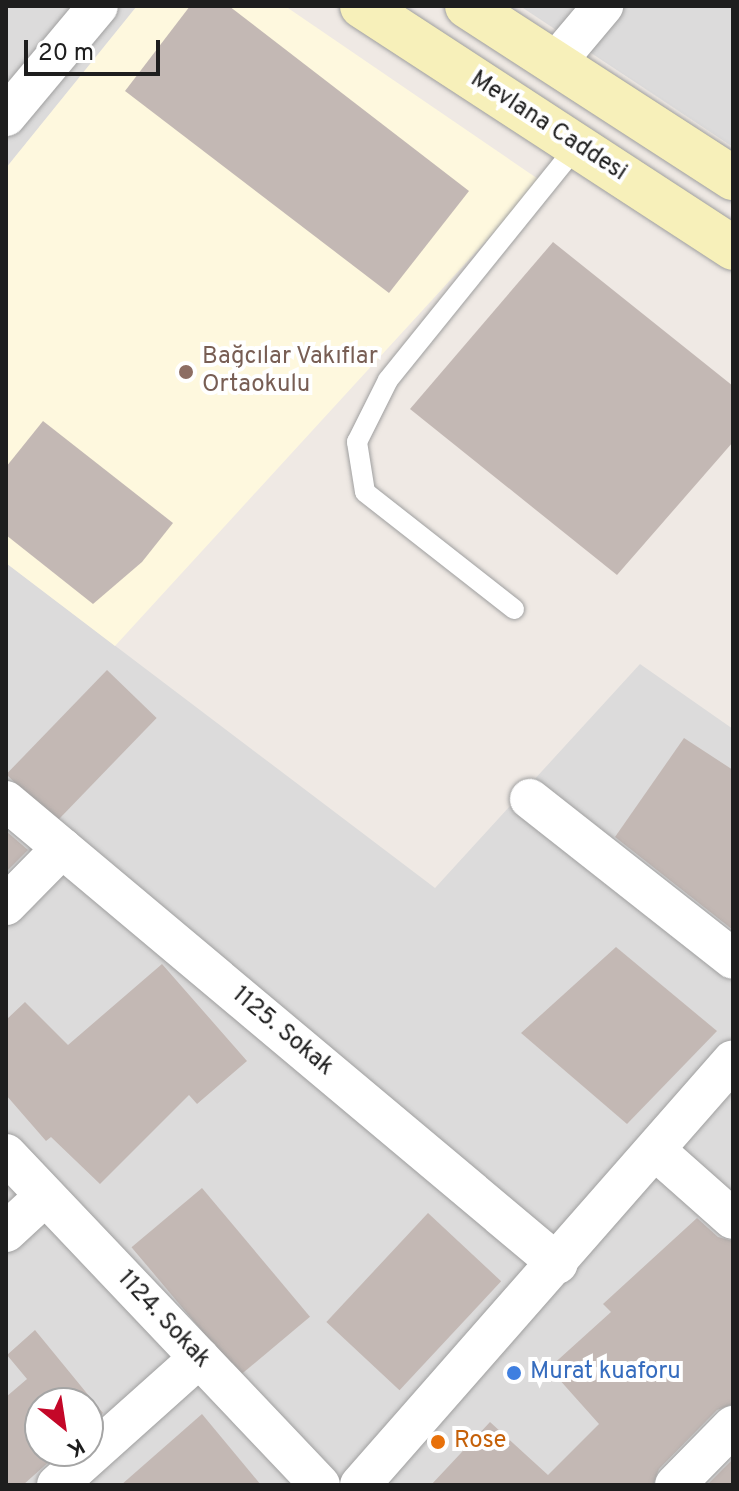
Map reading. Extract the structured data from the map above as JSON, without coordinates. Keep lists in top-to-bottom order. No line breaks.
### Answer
{"streets":{"main road":["Mevlana Caddesi"],"street":["1125. Sokak","1124. Sokak"]},"places":["Bağcılar Vakıflar Ortaokulu","Murat kuaforu","Rose"],"scale_bar":"20 m","north":"bottom right"}
